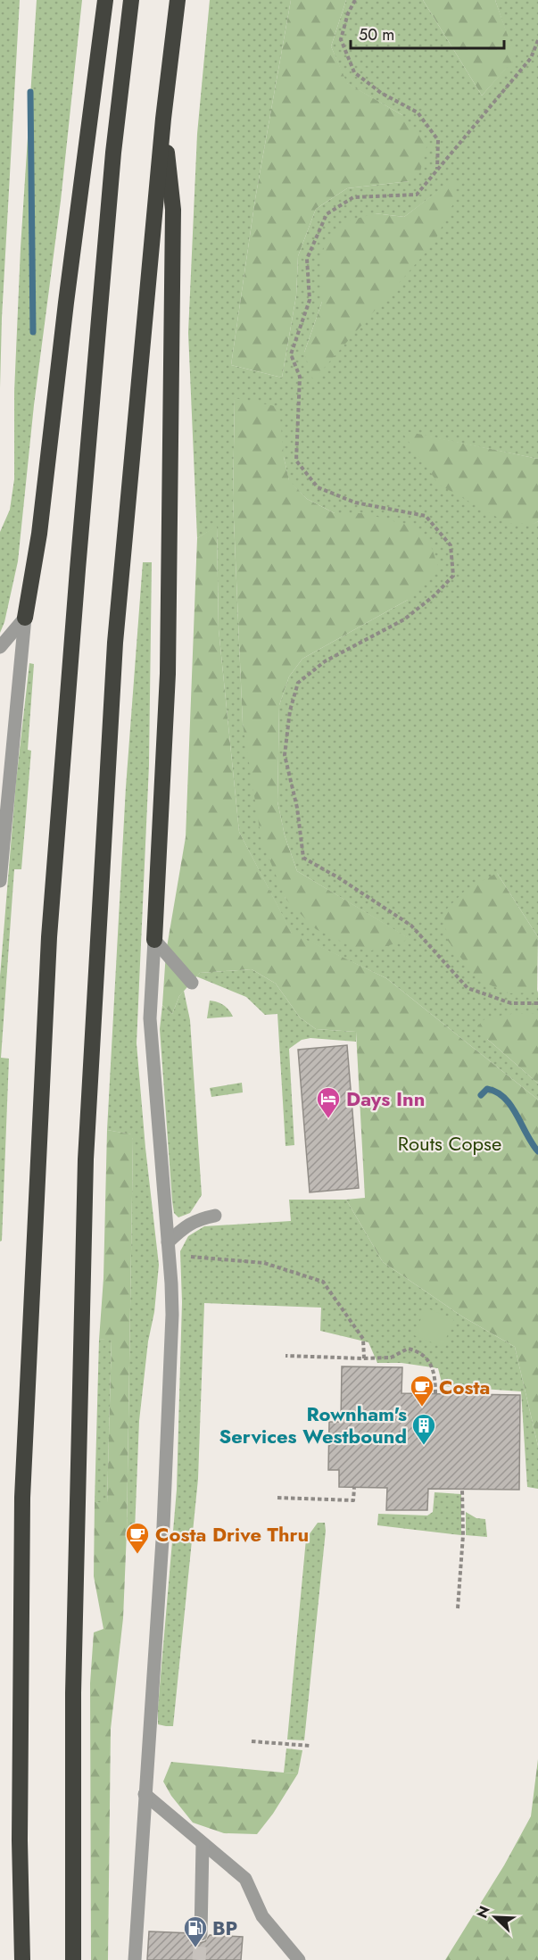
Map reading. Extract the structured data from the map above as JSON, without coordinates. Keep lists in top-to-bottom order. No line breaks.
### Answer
{"parks":["Routs Copse"],"places":{"hotel":["Days Inn"],"cafe":["Costa","Costa Drive Thru"],"building":["Rownham's Services Westbound"],"fuel station":["BP"]},"scale_bar":"50 m","north":"top left"}
